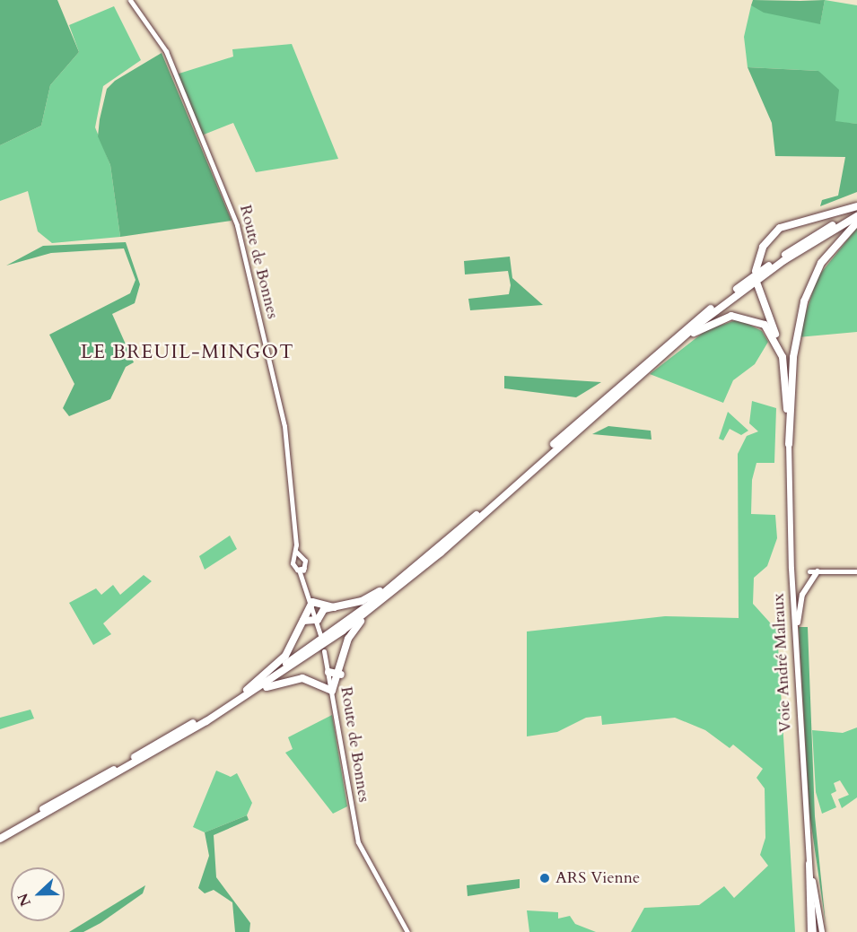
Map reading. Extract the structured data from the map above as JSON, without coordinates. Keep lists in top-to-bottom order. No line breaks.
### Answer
{"streets":{"main road":["Voie André Malraux"],"street":["Route de Bonnes"]},"districts":["LE BREUIL-MINGOT"],"places":["ARS Vienne"],"north":"left"}
